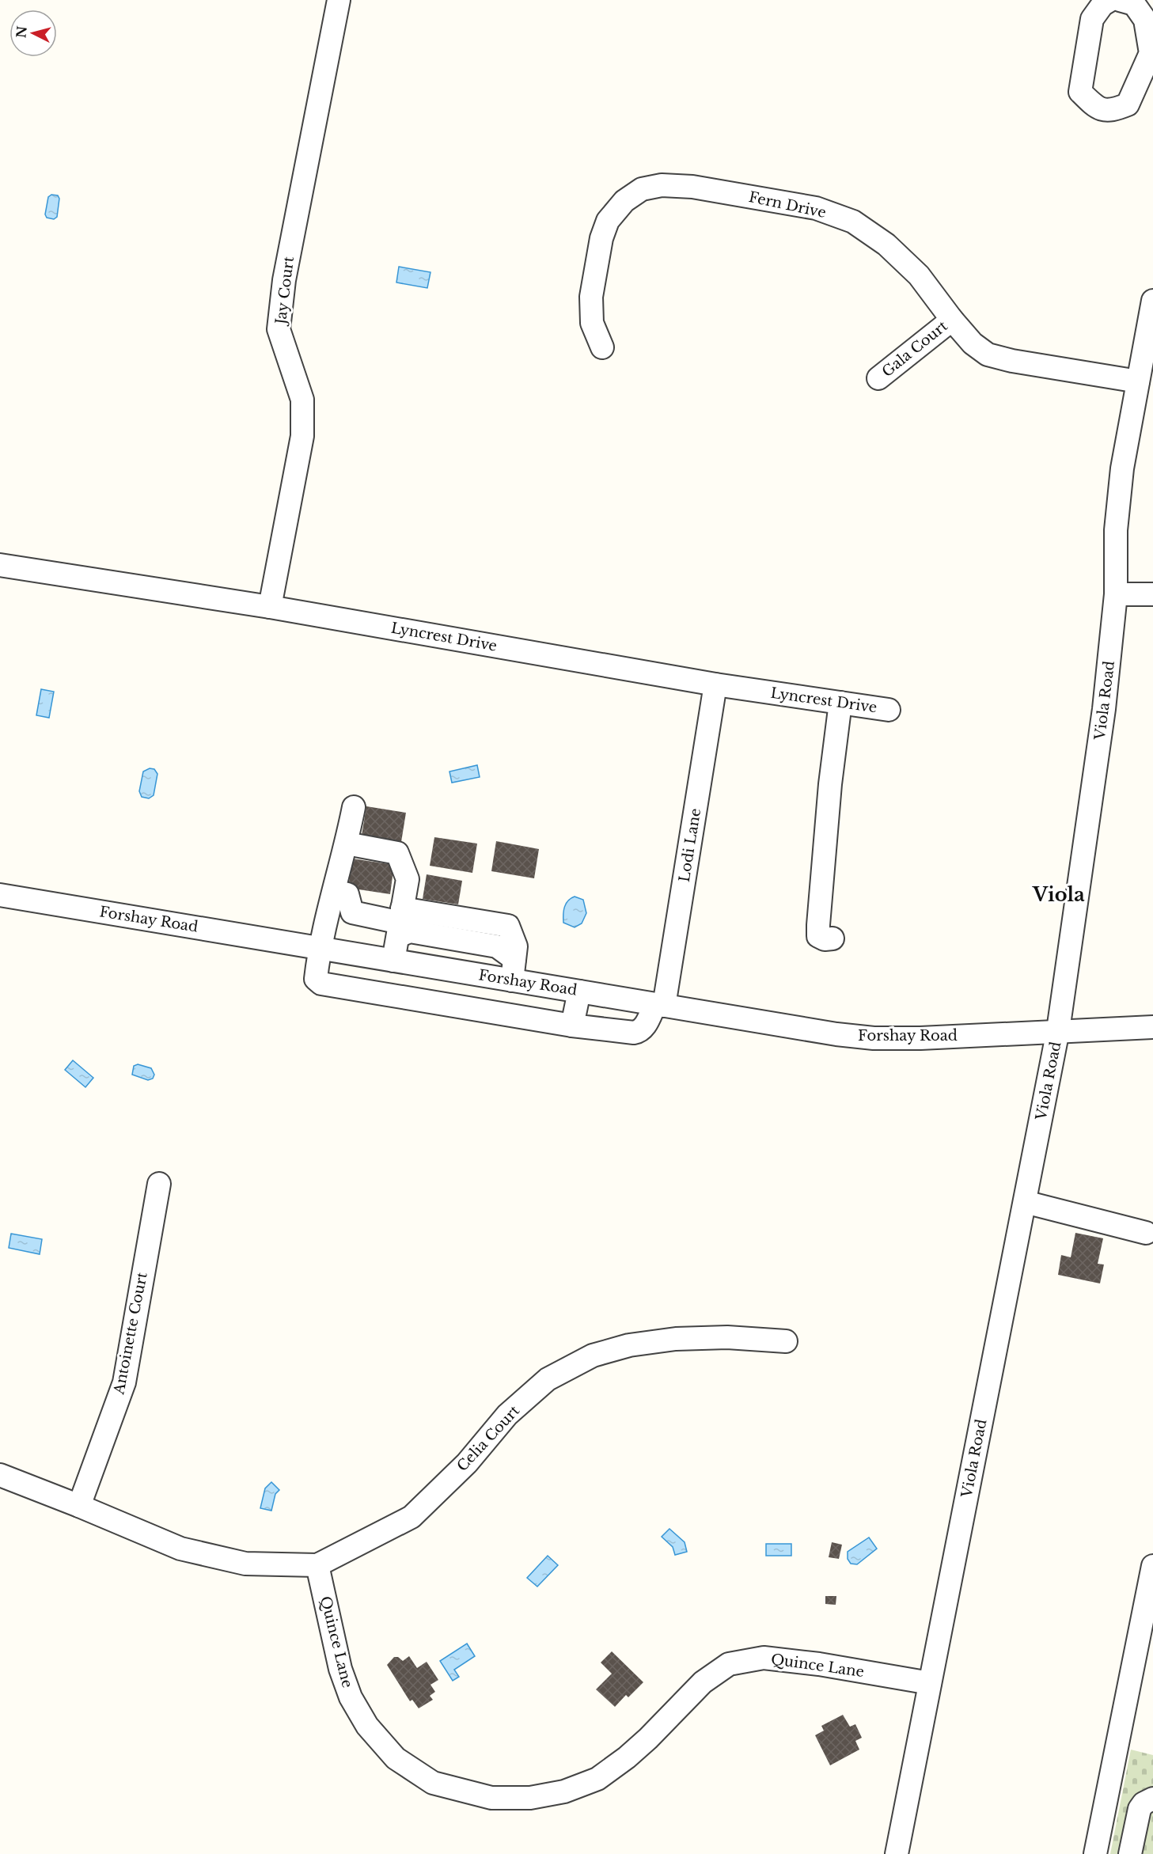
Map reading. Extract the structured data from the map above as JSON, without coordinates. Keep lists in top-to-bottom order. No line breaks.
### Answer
{"streets":{"street":["Fern Drive","Jay Court","Gala Court","Lyncrest Drive","Viola Road","Lodi Lane","Forshay Road","Antoinette Court","Celia Court","Quince Lane"]},"crossings":[["Fern Drive","Gala Court"],["Fern Drive","Viola Road"],["Jay Court","Lyncrest Drive"],["Lyncrest Drive","Lodi Lane"],["Viola Road","Forshay Road"],["Viola Road","Quince Lane"],["Lodi Lane","Forshay Road"],["Celia Court","Quince Lane"]],"districts":["Viola"],"north":"left"}
